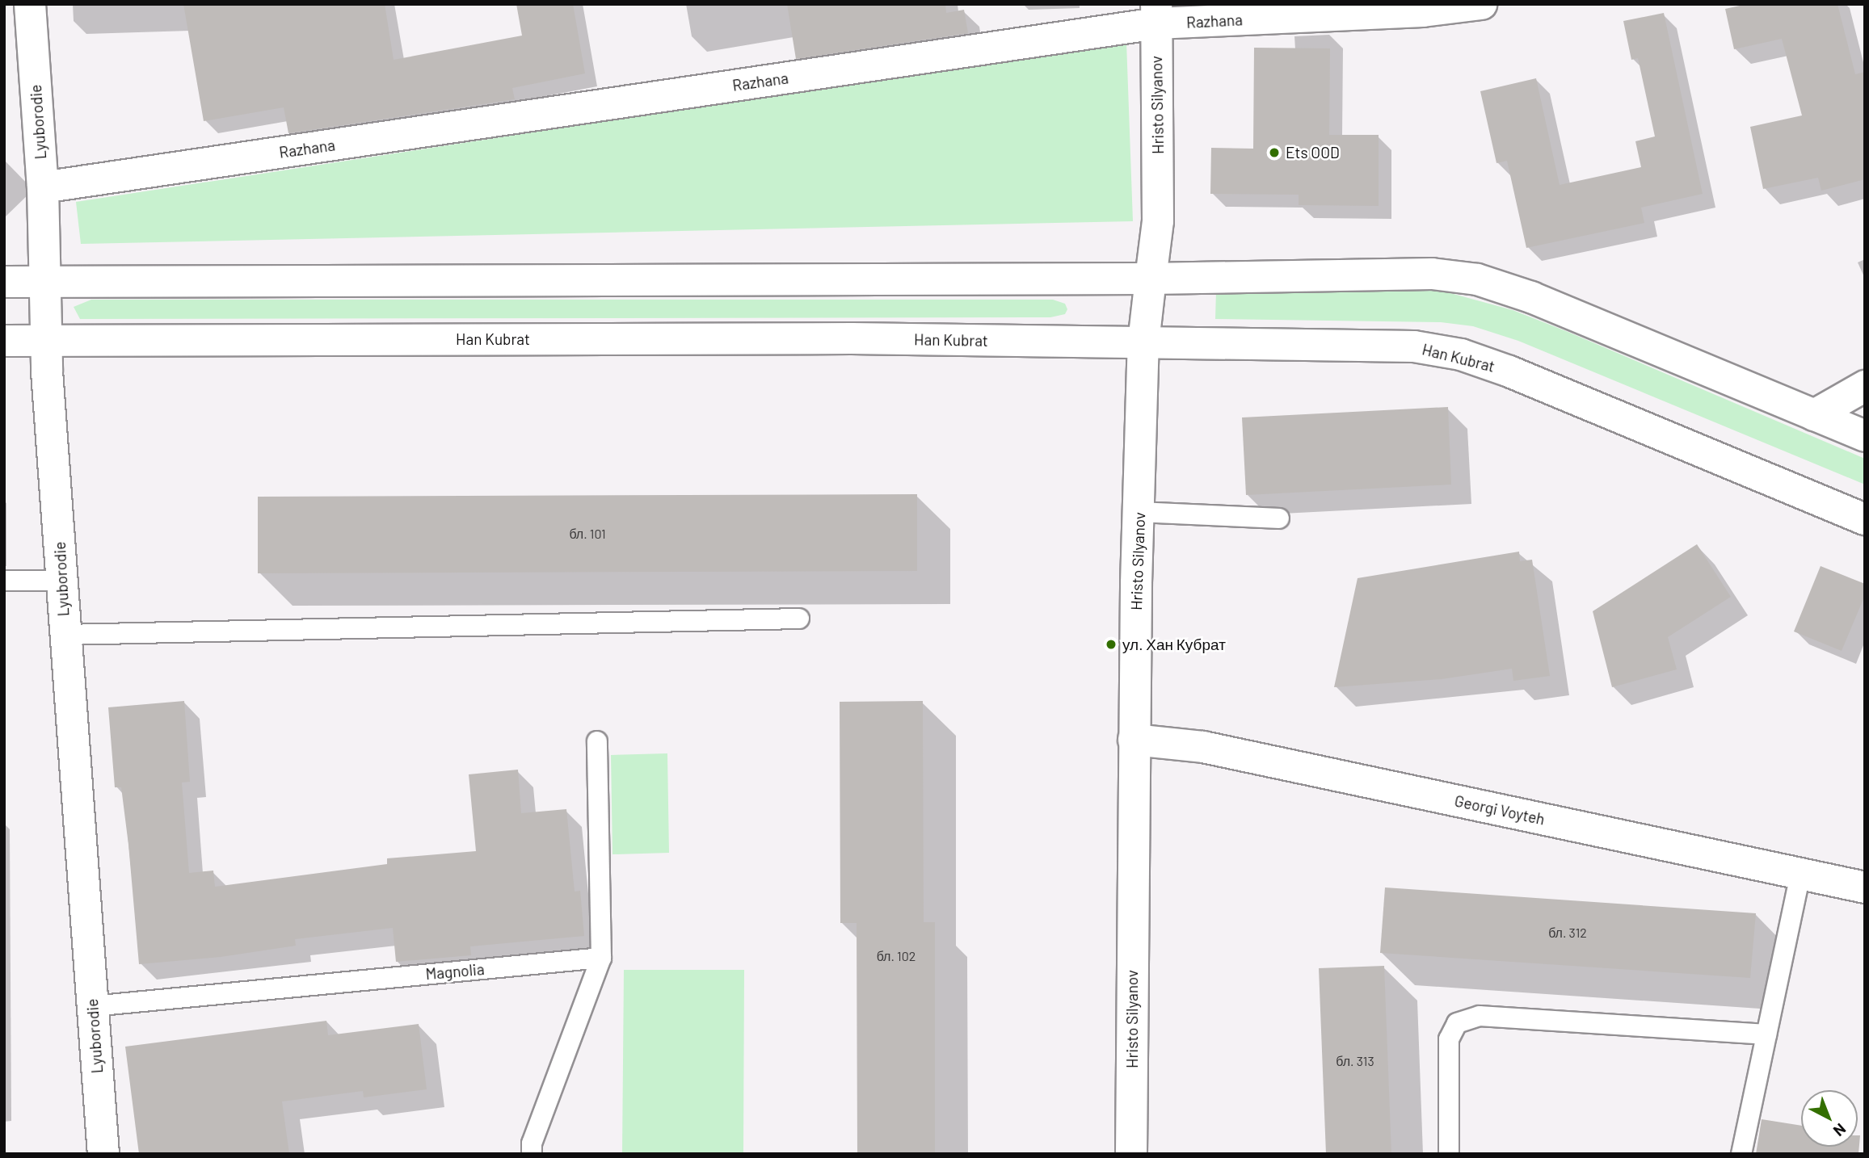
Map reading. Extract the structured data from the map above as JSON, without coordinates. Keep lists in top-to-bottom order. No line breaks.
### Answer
{"streets":{"street":["Razhana","Hristo Silyanov","Lyuborodie","Han Kubrat","Georgi Voyteh"],"lane":["Magnolia"]},"crossings":[["Razhana","Hristo Silyanov"],["Razhana","Lyuborodie"],["Hristo Silyanov","Han Kubrat"],["Hristo Silyanov","Georgi Voyteh"],["Lyuborodie","Han Kubrat"],["Lyuborodie","Magnolia"]],"places":["Ets OOD","ул. Хан Кубрат"],"house_numbers":["бл. 101","бл. 312","бл. 102","бл. 313"],"north":"bottom right"}
